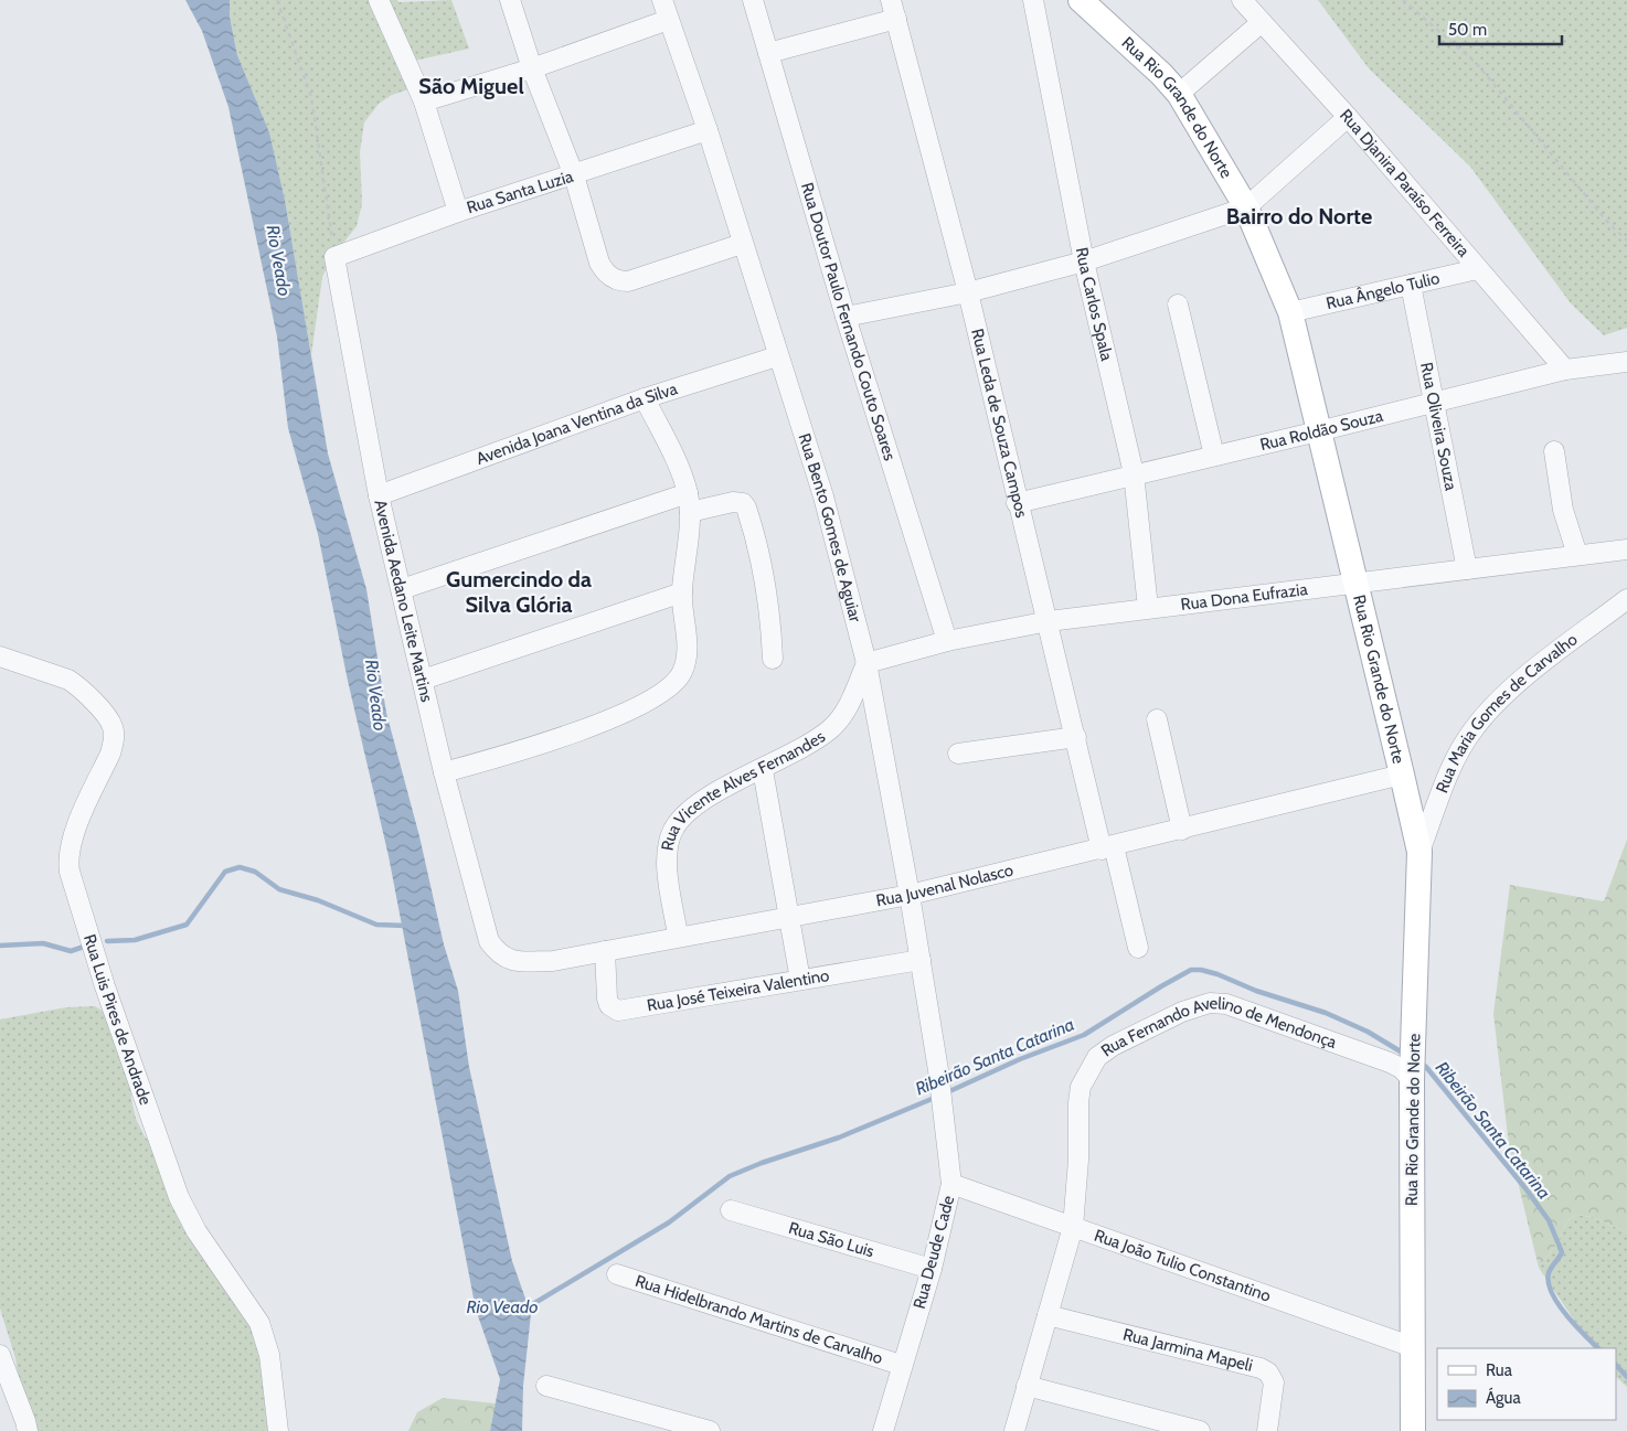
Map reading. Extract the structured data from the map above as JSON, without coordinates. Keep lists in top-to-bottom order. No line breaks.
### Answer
{"streets":{"main road":["Rua Rio Grande do Norte"],"street":["Rua Djanira Paraíso Ferreira","Rua Santa Luzia","Rua Ângelo Tulio","Rua Carlos Spala","Rua Doutor Paulo Fernando Couto Soares","Avenida Joana Ventina da Silva","Rua Leda de Souza Campos","Rua Oliveira Souza","Rua Roldão Souza","Rua Bento Gomes de Aguiar","Rua Dona Eufrazia","Avenida Aedano Leite Martins","Rua Maria Gomes de Carvalho","Rua Vicente Alves Fernandes","Rua Juvenal Nolasco","Rua José Teixeira Valentino","Rua Luis Pires de Andrade","Rua Fernando Avelino de Mendonça","Rua São Luis","Rua Deude Cade","Rua João Tulio Constantino","Rua Hidelbrando Martins de Carvalho","Rua Jarmina Mapeli"]},"crossings":[["Rua Rio Grande do Norte","Rua Ângelo Tulio"],["Rua Rio Grande do Norte","Rua Roldão Souza"],["Rua Rio Grande do Norte","Rua Dona Eufrazia"],["Rua Rio Grande do Norte","Rua Maria Gomes de Carvalho"],["Rua Rio Grande do Norte","Rua Juvenal Nolasco"],["Rua Rio Grande do Norte","Rua Fernando Avelino de Mendonça"],["Rua Rio Grande do Norte","Rua João Tulio Constantino"],["Rua Djanira Paraíso Ferreira","Rua Ângelo Tulio"],["Rua Djanira Paraíso Ferreira","Rua Roldão Souza"],["Rua Santa Luzia","Rua Bento Gomes de Aguiar"],["Rua Santa Luzia","Avenida Aedano Leite Martins"],["Rua Ângelo Tulio","Rua Oliveira Souza"],["Rua Carlos Spala","Rua Roldão Souza"],["Rua Carlos Spala","Rua Dona Eufrazia"],["Rua Doutor Paulo Fernando Couto Soares","Rua Dona Eufrazia"],["Avenida Joana Ventina da Silva","Rua Bento Gomes de Aguiar"],["Avenida Joana Ventina da Silva","Avenida Aedano Leite Martins"],["Rua Leda de Souza Campos","Rua Roldão Souza"],["Rua Leda de Souza Campos","Rua Dona Eufrazia"],["Rua Leda de Souza Campos","Rua Juvenal Nolasco"],["Rua Oliveira Souza","Rua Roldão Souza"],["Rua Oliveira Souza","Rua Dona Eufrazia"],["Rua Bento Gomes de Aguiar","Rua Dona Eufrazia"],["Rua Bento Gomes de Aguiar","Rua Vicente Alves Fernandes"],["Rua Bento Gomes de Aguiar","Rua Juvenal Nolasco"],["Rua Bento Gomes de Aguiar","Rua José Teixeira Valentino"],["Rua Bento Gomes de Aguiar","Rua Deude Cade"],["Rua Dona Eufrazia","Rua Vicente Alves Fernandes"],["Avenida Aedano Leite Martins","Rua Juvenal Nolasco"],["Rua Vicente Alves Fernandes","Rua Juvenal Nolasco"],["Rua Juvenal Nolasco","Rua José Teixeira Valentino"],["Rua Fernando Avelino de Mendonça","Rua João Tulio Constantino"],["Rua Fernando Avelino de Mendonça","Rua Jarmina Mapeli"],["Rua São Luis","Rua Deude Cade"],["Rua Deude Cade","Rua João Tulio Constantino"],["Rua Deude Cade","Rua Hidelbrando Martins de Carvalho"]],"districts":["São Miguel","Bairro do Norte","Gumercindo da Silva Glória"],"water":["Rio Veado","Ribeirão Santa Catarina"],"legend":["Rua","Água"],"scale_bar":"50 m"}
